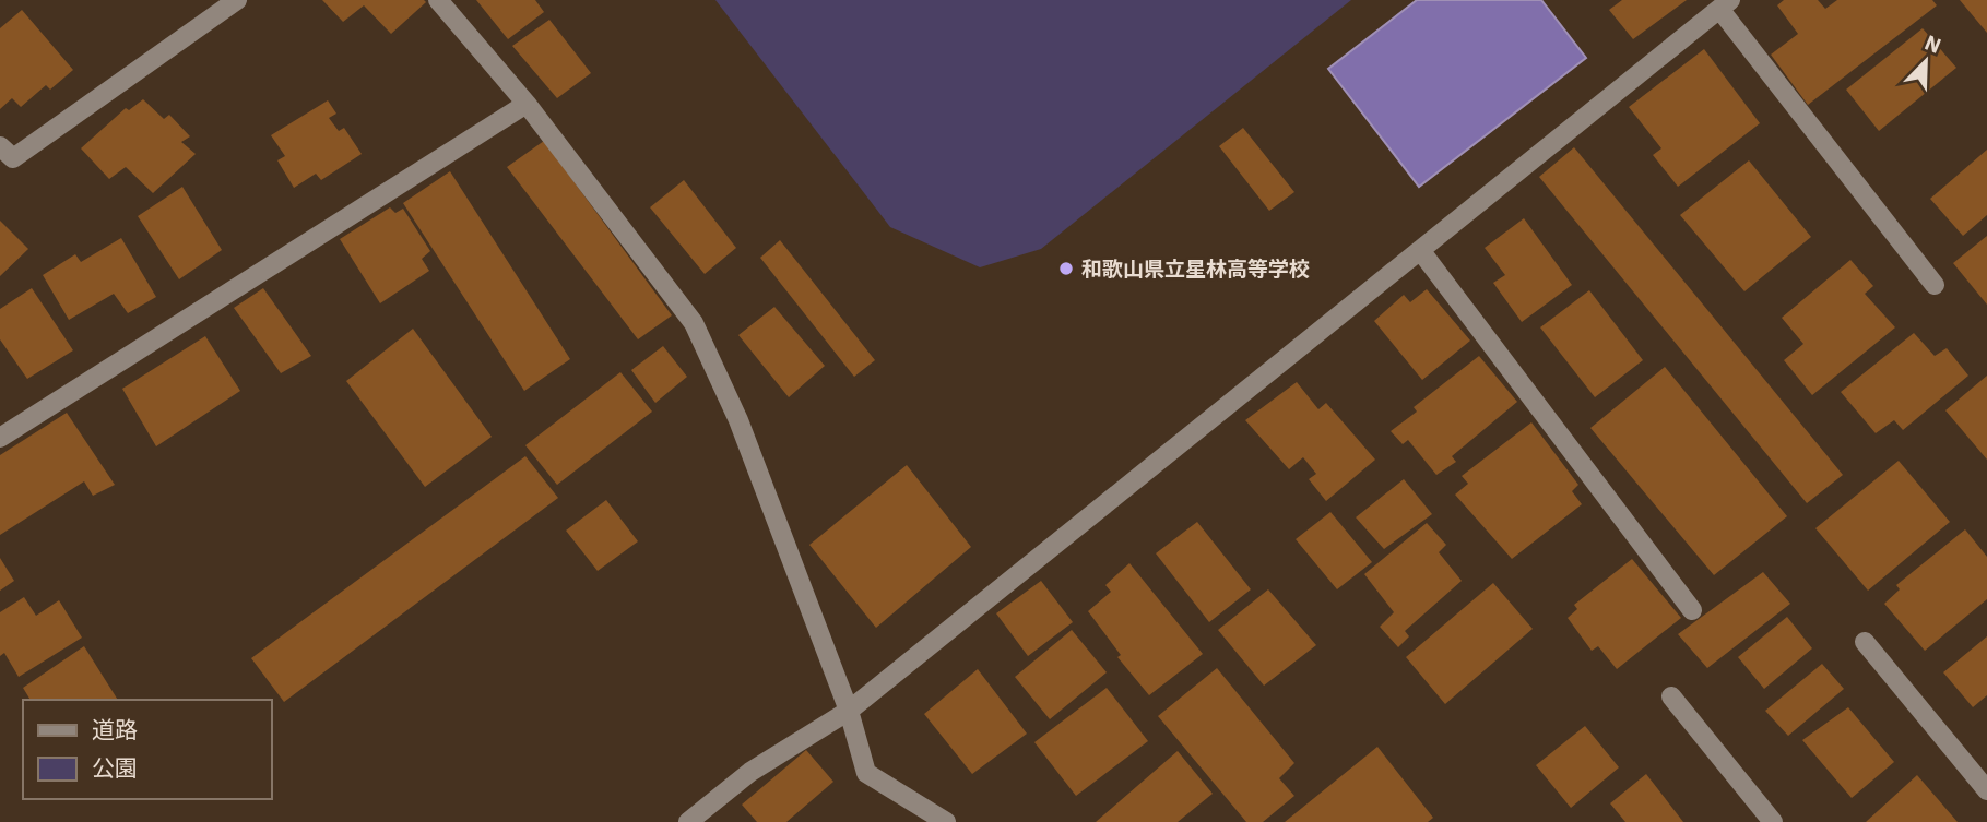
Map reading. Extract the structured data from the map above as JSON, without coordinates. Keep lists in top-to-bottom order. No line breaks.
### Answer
{"places":["和歌山県立星林高等学校"],"legend":["道路","公園"],"north":"top right"}
